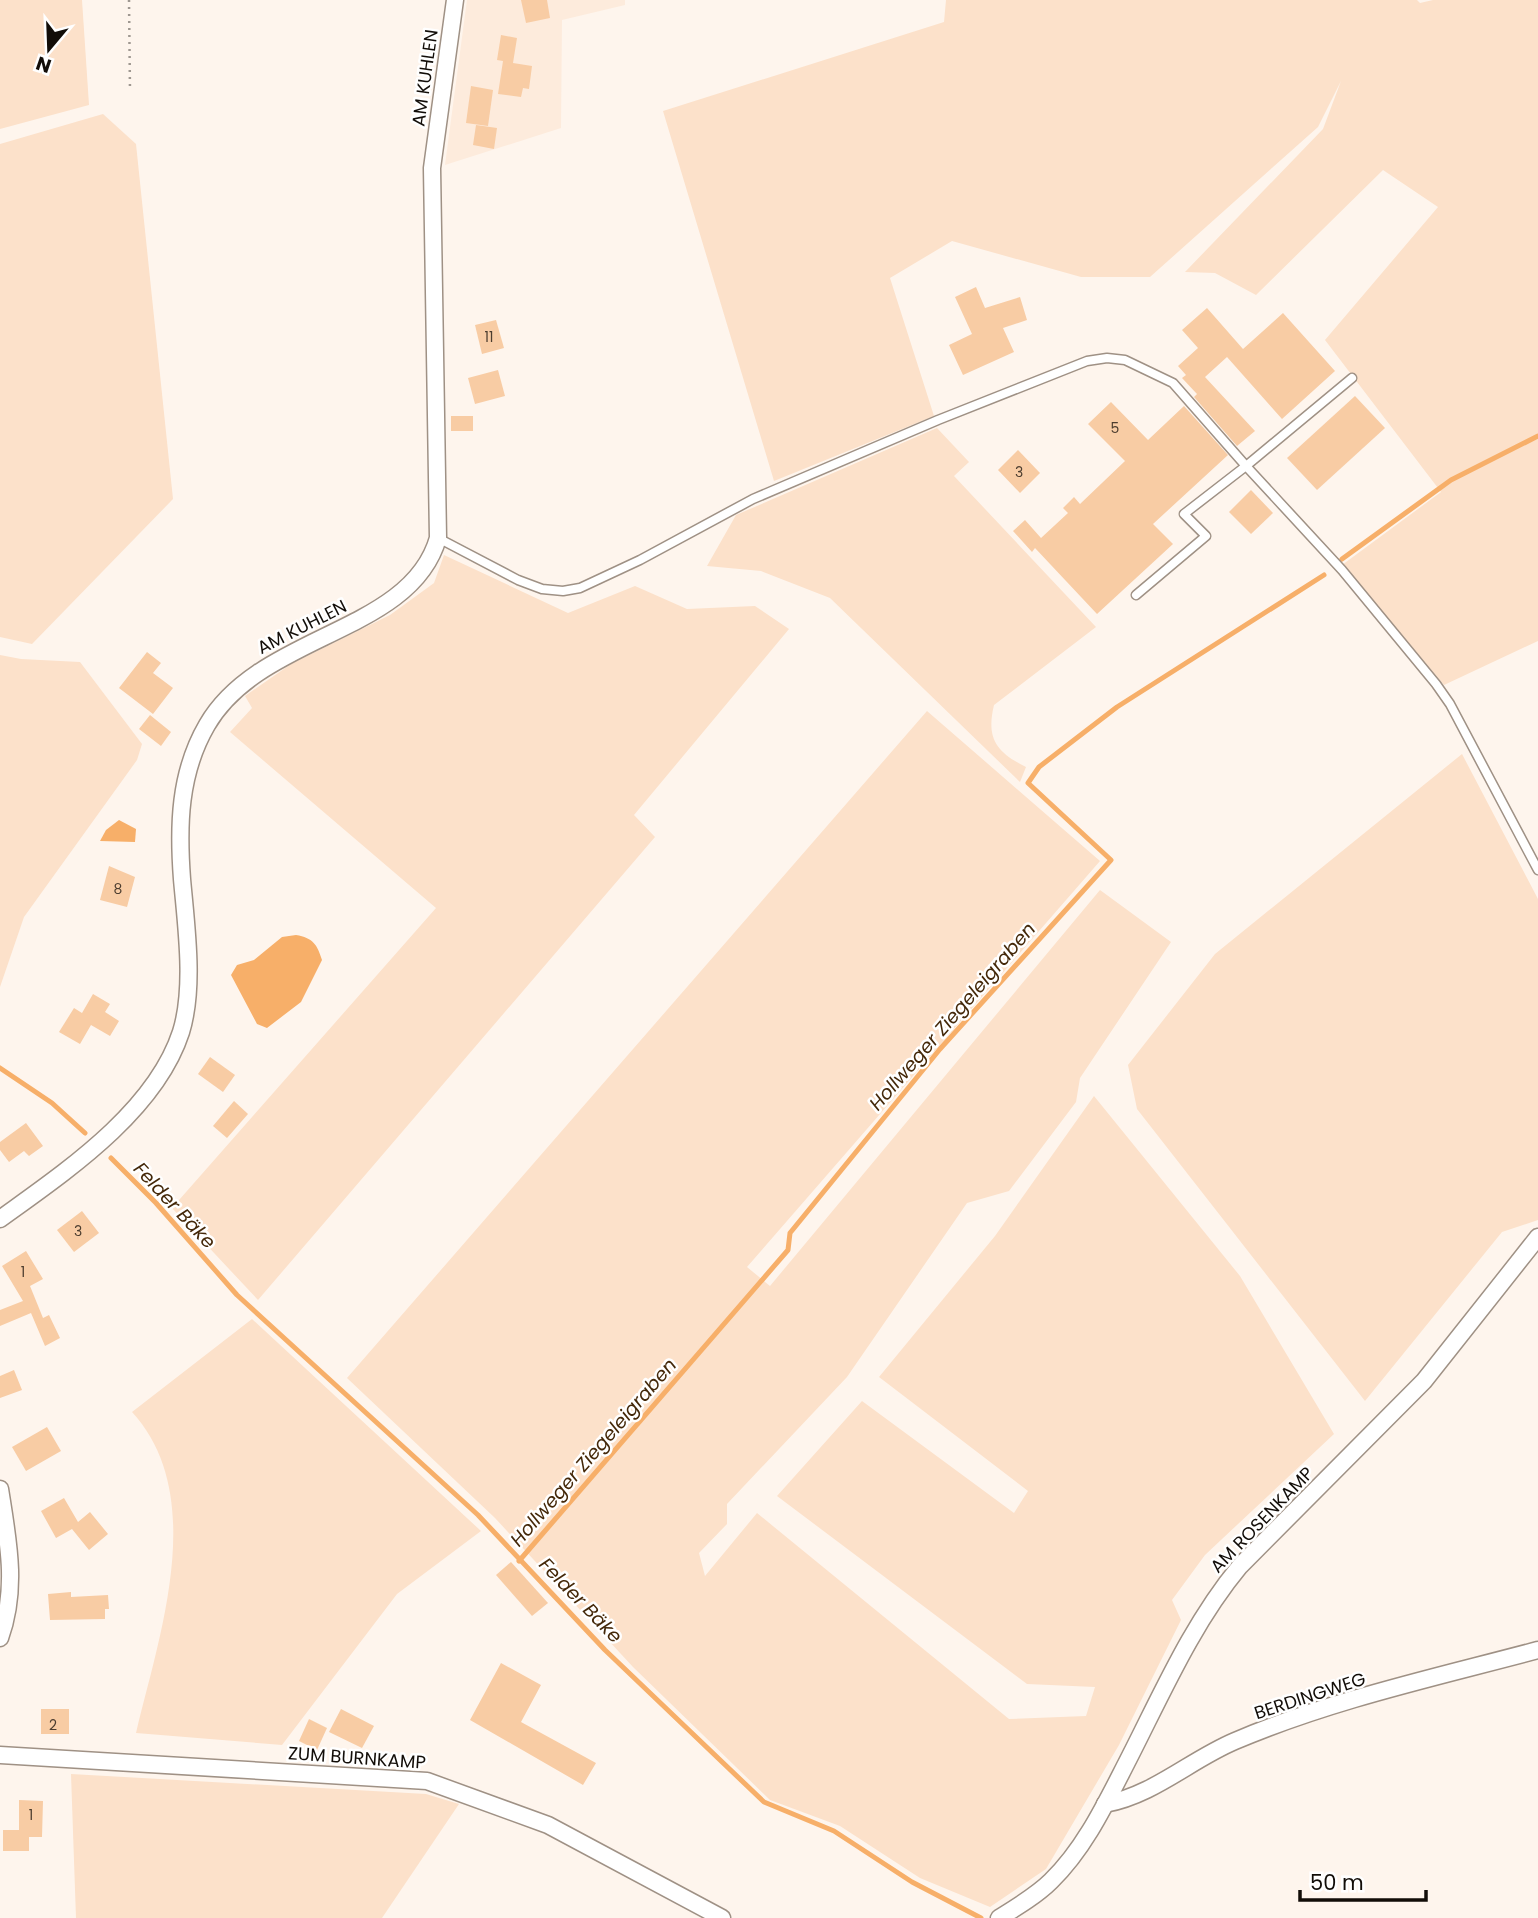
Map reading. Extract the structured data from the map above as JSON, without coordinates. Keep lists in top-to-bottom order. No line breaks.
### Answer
{"streets":{"street":["AM KUHLEN","AM ROSENKAMP","BERDINGWEG","ZUM BURNKAMP"]},"crossings":[["AM ROSENKAMP","BERDINGWEG"]],"water":["Hollweger Ziegeleigraben","Felder Bäke"],"house_numbers":["11","5","3","8","3","1","2","1"],"scale_bar":"50 m","north":"bottom"}
